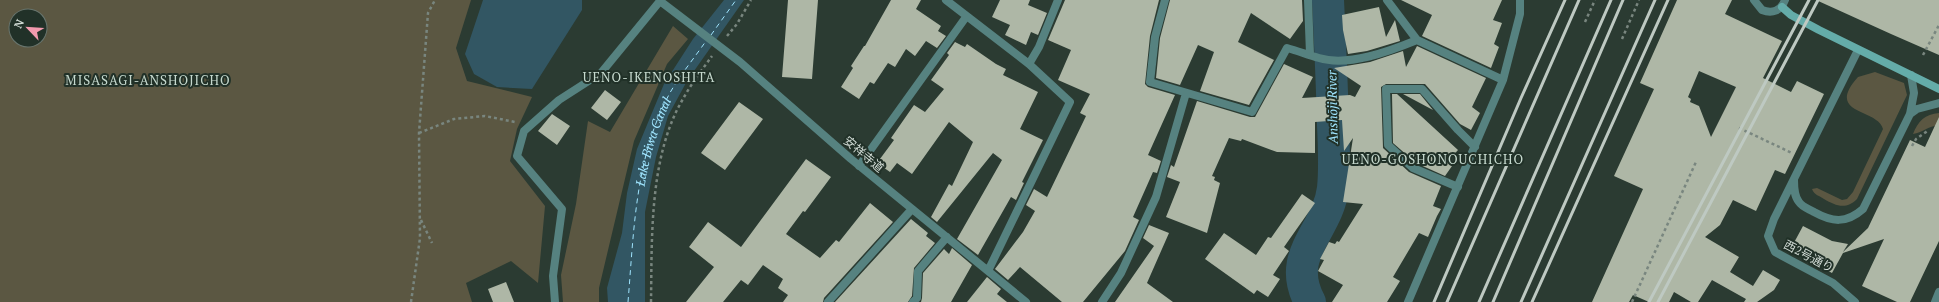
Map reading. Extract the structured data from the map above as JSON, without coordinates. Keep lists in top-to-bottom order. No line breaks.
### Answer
{"streets":{"street":["安祥寺道","西2号通り"]},"districts":["UENO-IKENOSHITA","MISASAGI-ANSHOJICHO","UENO-GOSHONOUCHICHO"],"water":["Anshōji River","Lake Biwa Canal"],"north":"top left"}
